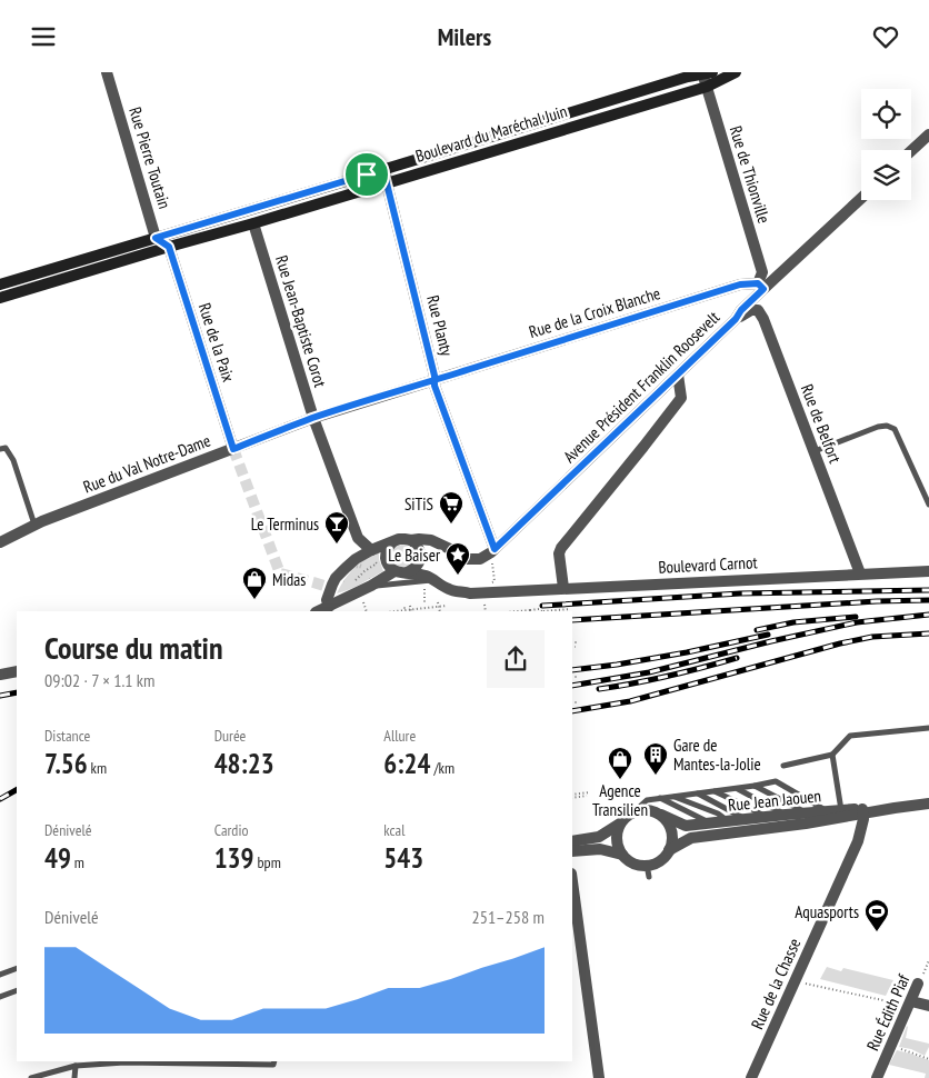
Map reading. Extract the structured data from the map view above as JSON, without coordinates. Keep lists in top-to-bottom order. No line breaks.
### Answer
{"streets":{"main road":["Boulevard du Maréchal Juin"],"street":["Rue Pierre Toutain","Rue de Thionville","Rue de la Croix Blanche","Rue Jean-Baptiste Corot","Rue Planty","Rue de la Paix","Avenue Président Franklin Roosevelt","Rue de Belfort","Rue du Val Notre-Dame","Boulevard Carnot","Rue Jean Jaouen","Rue de la Chasse","Rue Édith Piaf"]},"crossings":[["Boulevard du Maréchal Juin","Rue Pierre Toutain"],["Boulevard du Maréchal Juin","Rue de Thionville"],["Boulevard du Maréchal Juin","Rue Jean-Baptiste Corot"],["Boulevard du Maréchal Juin","Rue Planty"],["Boulevard du Maréchal Juin","Rue de la Paix"],["Rue de Thionville","Rue de la Croix Blanche"],["Rue de Thionville","Avenue Président Franklin Roosevelt"],["Rue de la Croix Blanche","Rue Planty"],["Rue de la Croix Blanche","Avenue Président Franklin Roosevelt"],["Rue de la Croix Blanche","Rue du Val Notre-Dame"],["Rue Jean-Baptiste Corot","Rue du Val Notre-Dame"],["Rue Planty","Avenue Président Franklin Roosevelt"],["Rue Planty","Rue du Val Notre-Dame"],["Rue de la Paix","Rue du Val Notre-Dame"],["Avenue Président Franklin Roosevelt","Rue de Belfort"],["Avenue Président Franklin Roosevelt","Boulevard Carnot"],["Rue de Belfort","Boulevard Carnot"],["Rue Jean Jaouen","Rue de la Chasse"]],"places":{"supermarket":["SiTiS"],"bar":["Le Terminus"],"place":["Le Baiser"],"shop":["Midas","Agence Transilien"],"building":["Gare de Mantes-la-Jolie"],"sports":["Aquasports"]},"page":{"header":"Milers","heading":["Course du matin","09:02 · 7 × 1.1 km"],"stats":[["Distance","7.56 km"],["Durée","48:23"],["Allure","6:24 /km"],["Dénivelé","49 m"],["Cardio","139 bpm"],["kcal","543"]],"chart":["Dénivelé","251–258 m"]}}
